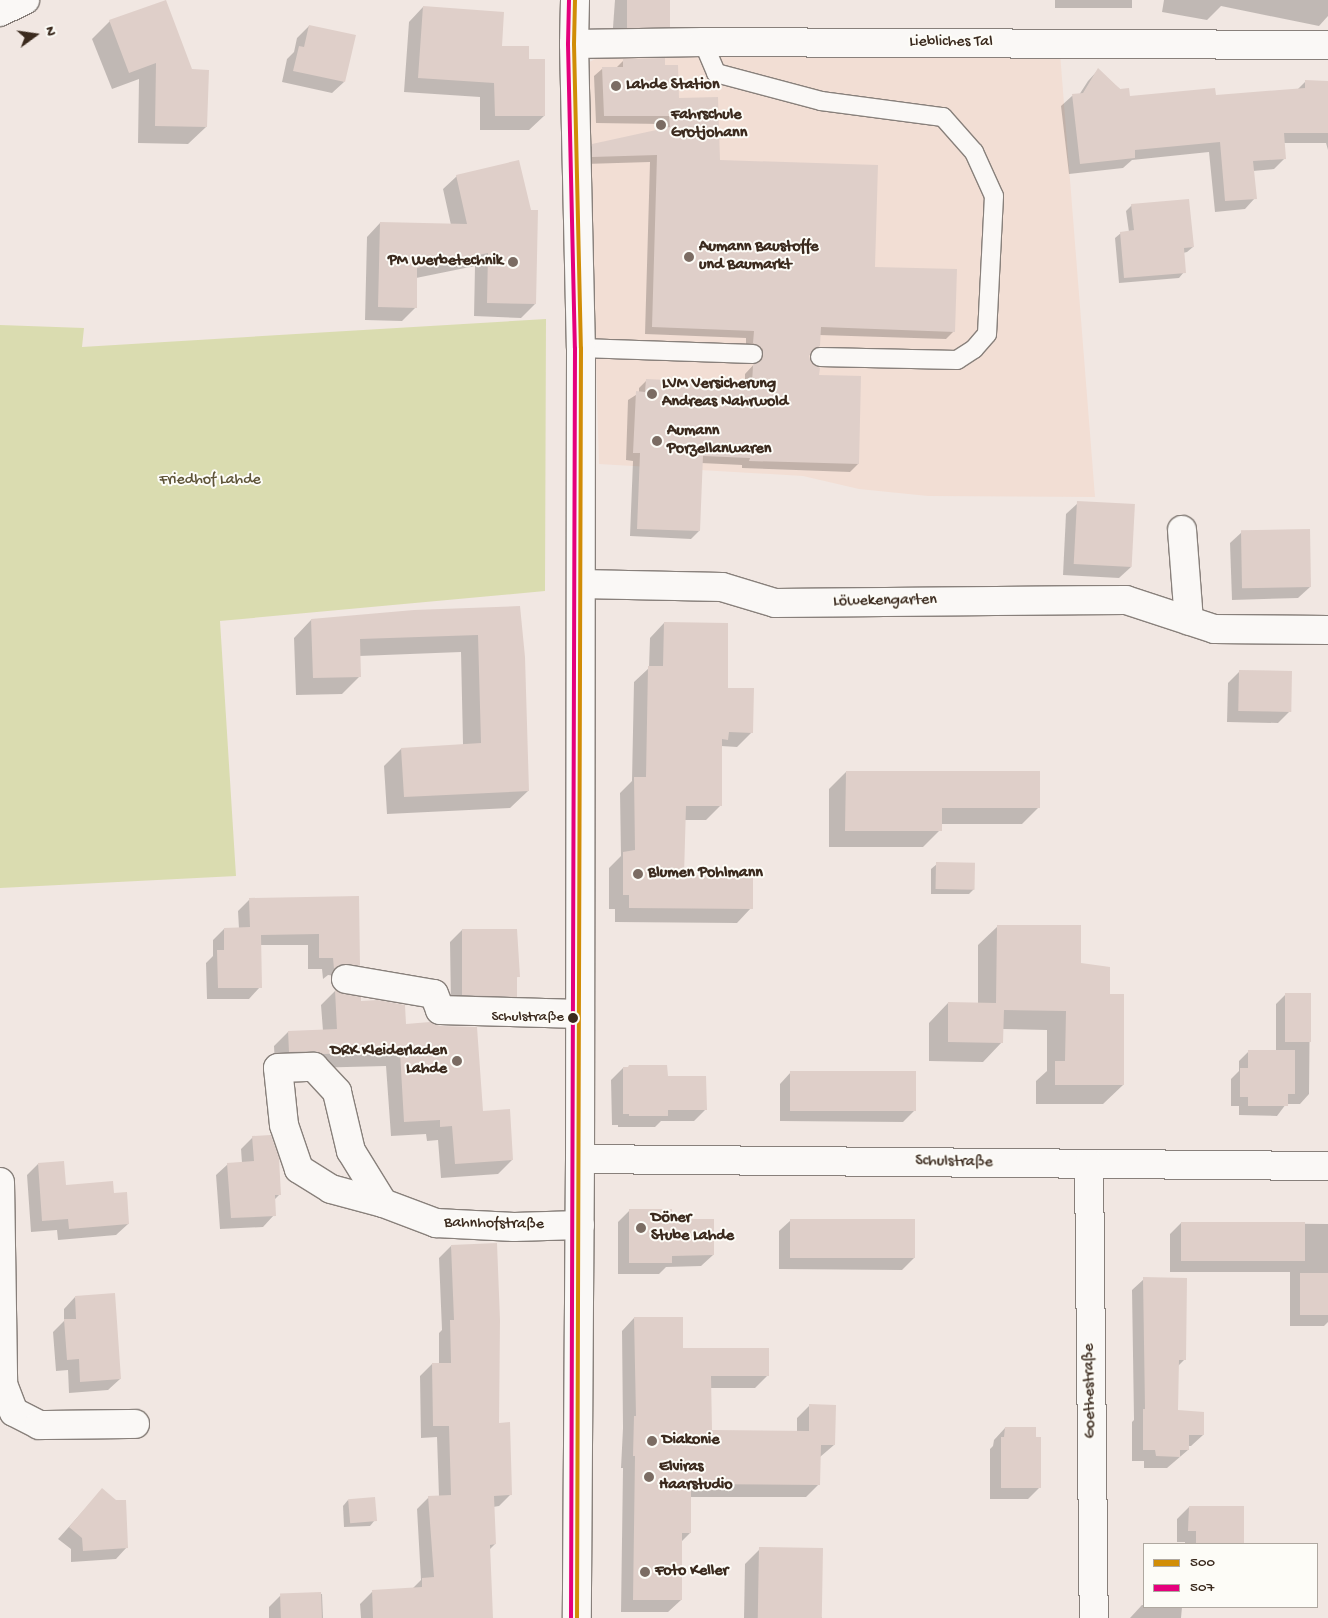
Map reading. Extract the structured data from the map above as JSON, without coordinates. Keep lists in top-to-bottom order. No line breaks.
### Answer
{"streets":{"street":["Liebliches Tal","Löwekengarten","Schulstraße","Bahnhofstraße","Goethestraße"]},"crossings":[["Schulstraße","Goethestraße"]],"parks":["Friedhof Lahde"],"places":["Lahde Station","Fahrschule Grotjohann","Aumann Baustoffe und Baumarkt","PM Werbetechnik","LVM Versicherung Andreas Nahrwold","Aumann Porzellanwaren","Blumen Pohlmann","Schulstraße","DRK Kleiderladen Lahde","Döner Stube Lahde","Diakonie","Elviras Haarstudio","Foto Keller"],"lines":["transit line 500","transit line 507"],"legend":["500","507"],"north":"right"}
